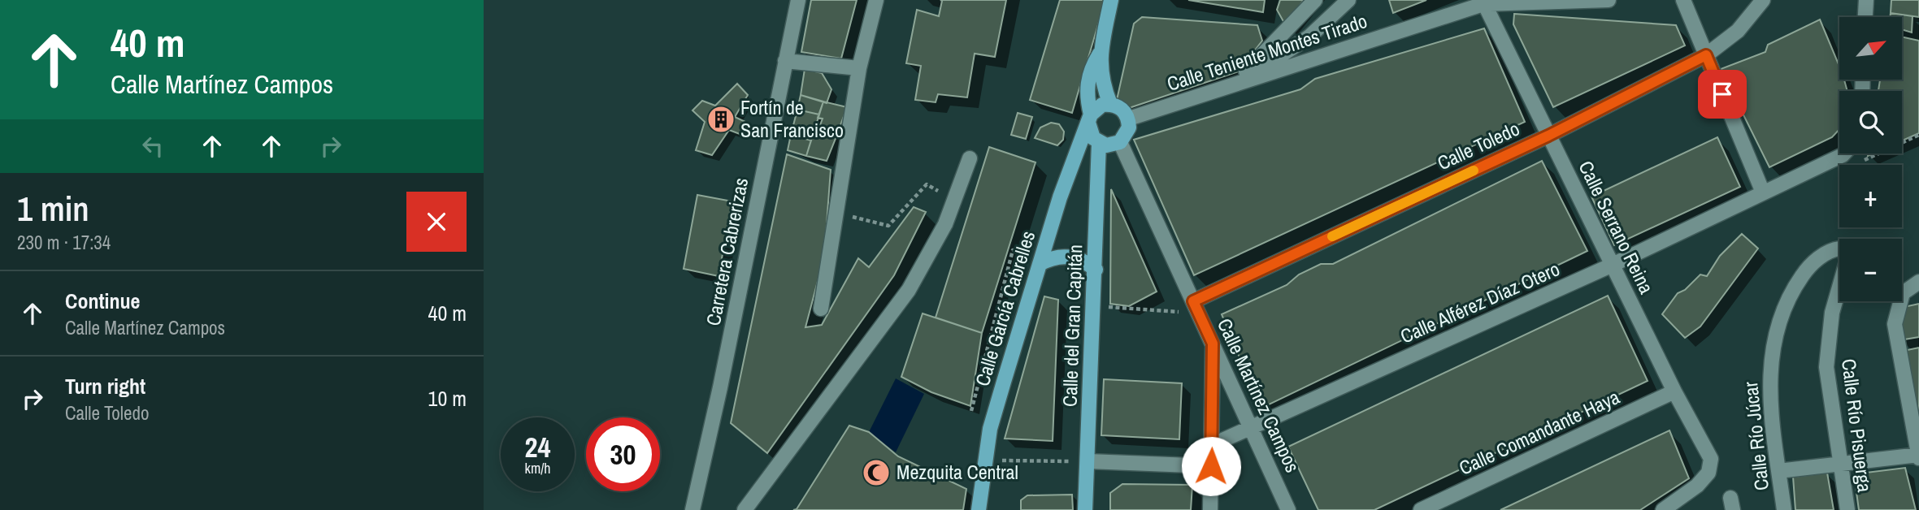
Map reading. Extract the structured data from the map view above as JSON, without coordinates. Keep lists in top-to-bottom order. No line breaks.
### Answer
{"streets":{"main road":["Calle García Cabrelles","Calle del Gran Capitán"],"street":["Calle Teniente Montes Tirado","Calle Toledo","Calle Serrano Reina","Carretera Cabrerizas","Calle Alférez Díaz Otero","Calle Martínez Campos","Calle Río Pisuerga","Calle Comandante Haya","Calle Río Júcar"]},"crossings":[["Calle Teniente Montes Tirado","Calle Serrano Reina"],["Calle Teniente Montes Tirado","Calle García Cabrelles"],["Calle Teniente Montes Tirado","Calle del Gran Capitán"],["Calle Teniente Montes Tirado","Calle Martínez Campos"],["Calle Toledo","Calle Serrano Reina"],["Calle Toledo","Calle Martínez Campos"],["Calle Serrano Reina","Calle Alférez Díaz Otero"],["Calle Serrano Reina","Calle Comandante Haya"],["Calle Alférez Díaz Otero","Calle Martínez Campos"],["Calle García Cabrelles","Calle del Gran Capitán"],["Calle García Cabrelles","Calle Martínez Campos"],["Calle del Gran Capitán","Calle Martínez Campos"]],"places":{"building":["Fortín de San Francisco"],"mosque":["Mezquita Central"]},"north":"top right","page":{"turn":["40 m","Calle Martínez Campos"],"map_buttons":["+","−"],"heading":["1 min","230 m · 17:34"],"list":[{"name":"Continue","note":"Calle Martínez Campos","value":"40 m"},{"name":"Turn right","note":"Calle Toledo","value":"10 m"}],"speed":"24 km/h","limit":"30"}}
